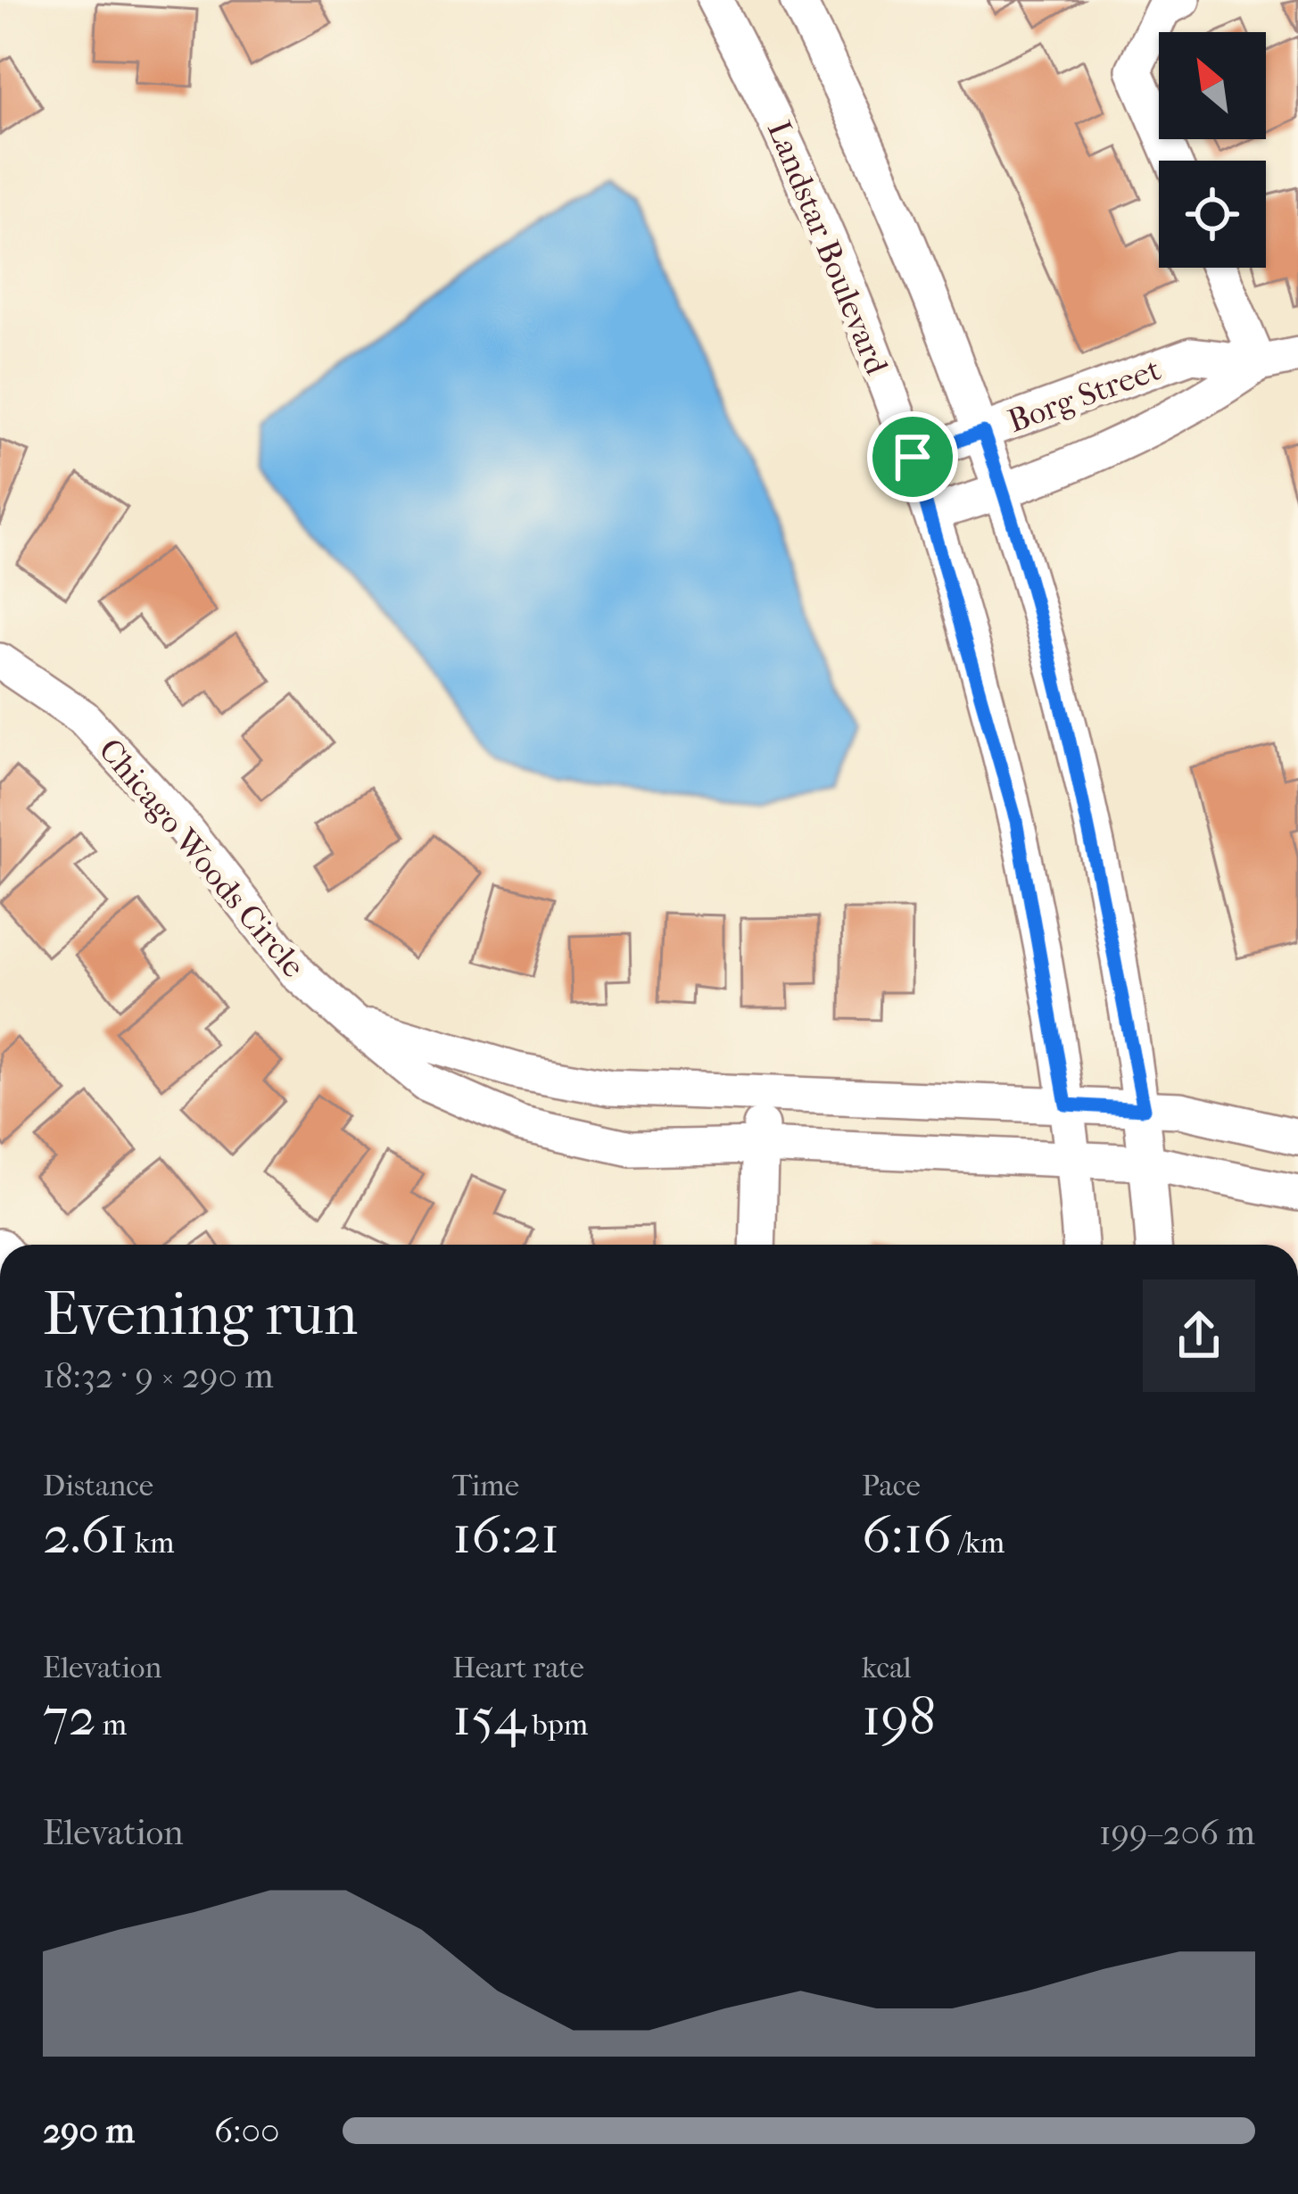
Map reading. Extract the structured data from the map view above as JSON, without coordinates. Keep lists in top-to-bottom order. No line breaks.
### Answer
{"streets":{"street":["Landstar Boulevard","Borg Street","Chicago Woods Circle"]},"crossings":[["Landstar Boulevard","Borg Street"],["Landstar Boulevard","Chicago Woods Circle"]],"north":"top left","page":{"heading":["Evening run","18:32 · 9 × 290 m"],"stats":[["Distance","2.61 km"],["Time","16:21"],["Pace","6:16 /km"],["Elevation","72 m"],["Heart rate","154 bpm"],["kcal","198"]],"chart":["Elevation","199–206 m"],"list":[{"name":"290 m","note":"6:00"}]}}
